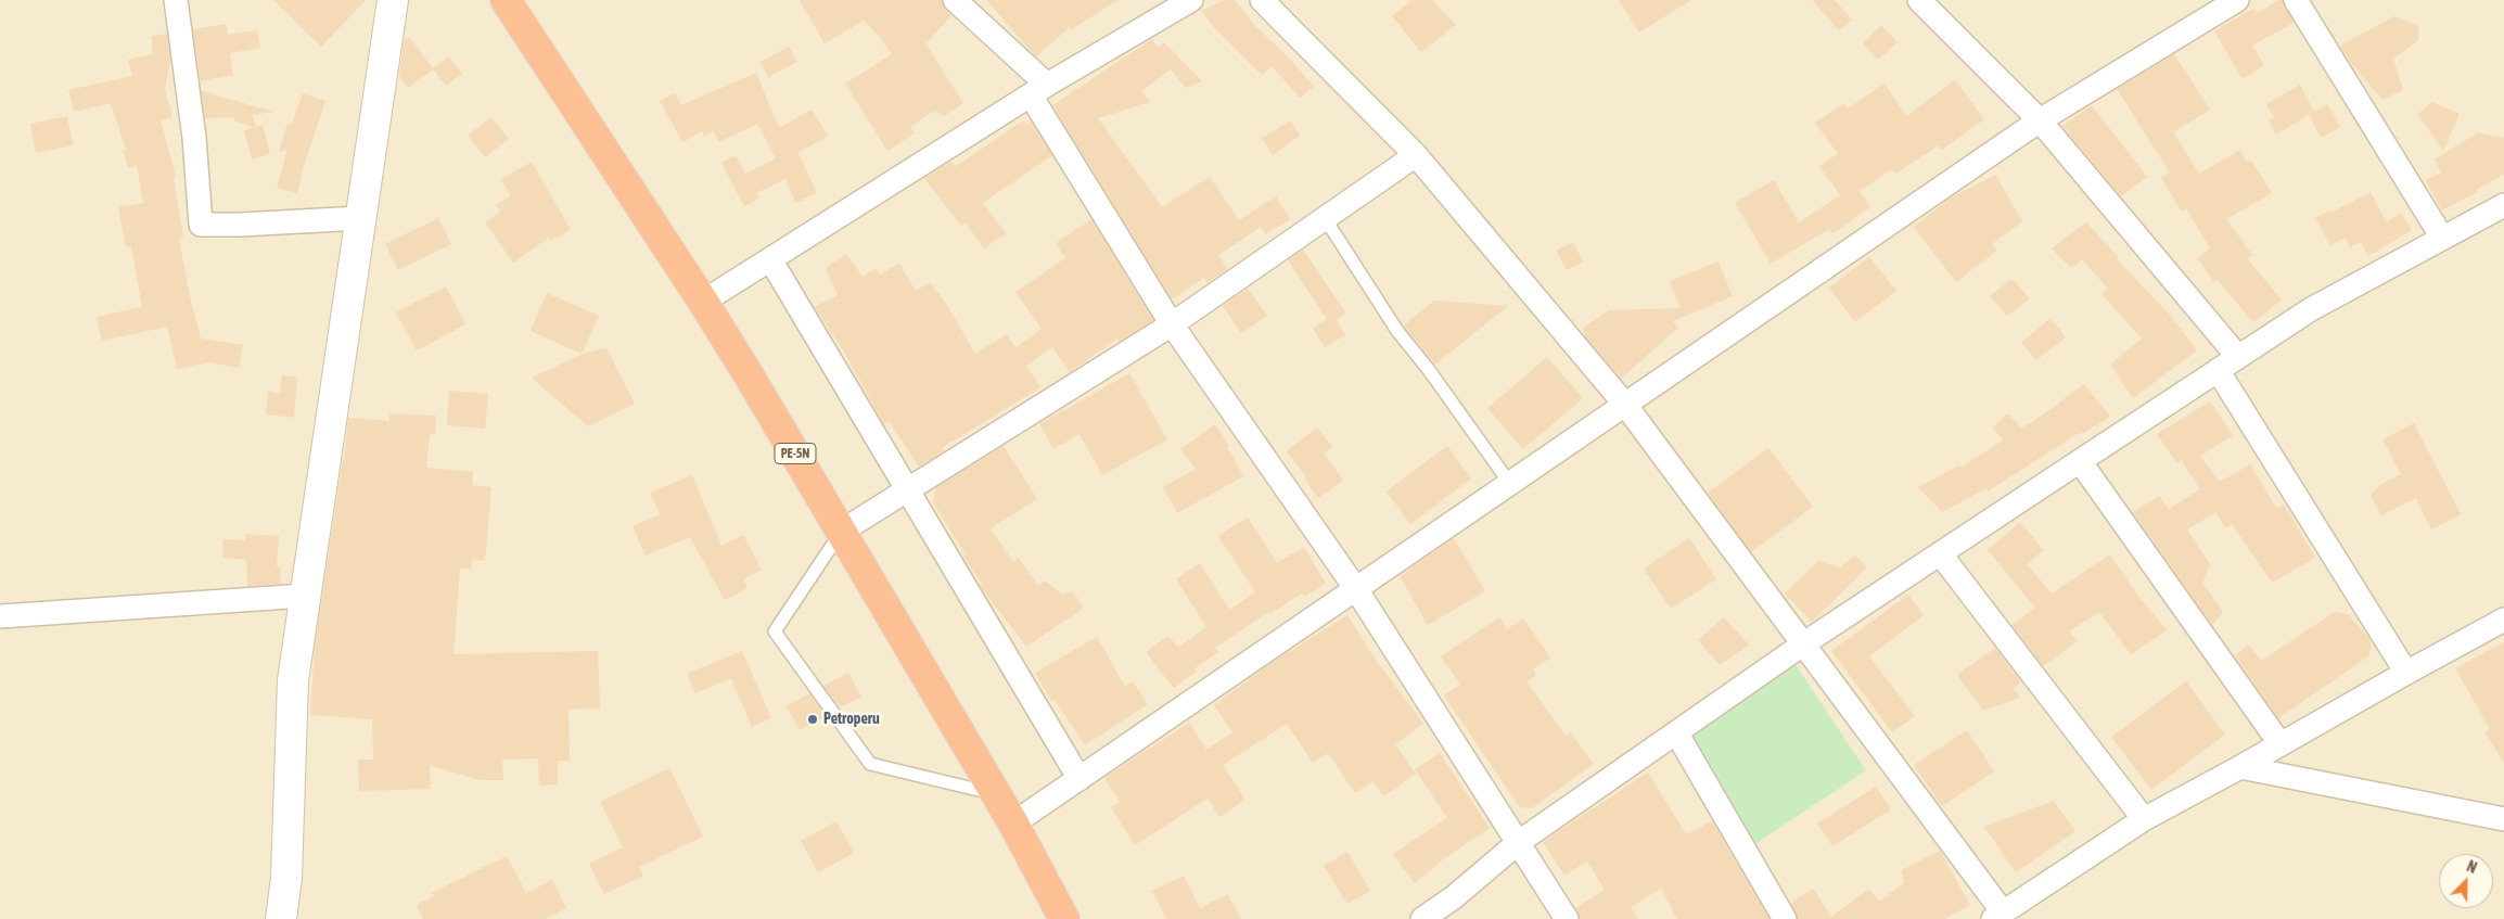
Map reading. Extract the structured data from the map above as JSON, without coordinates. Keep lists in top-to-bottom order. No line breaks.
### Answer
{"streets":{"highway":["PE-5N"]},"places":["Petroperu"],"north":"top right"}
